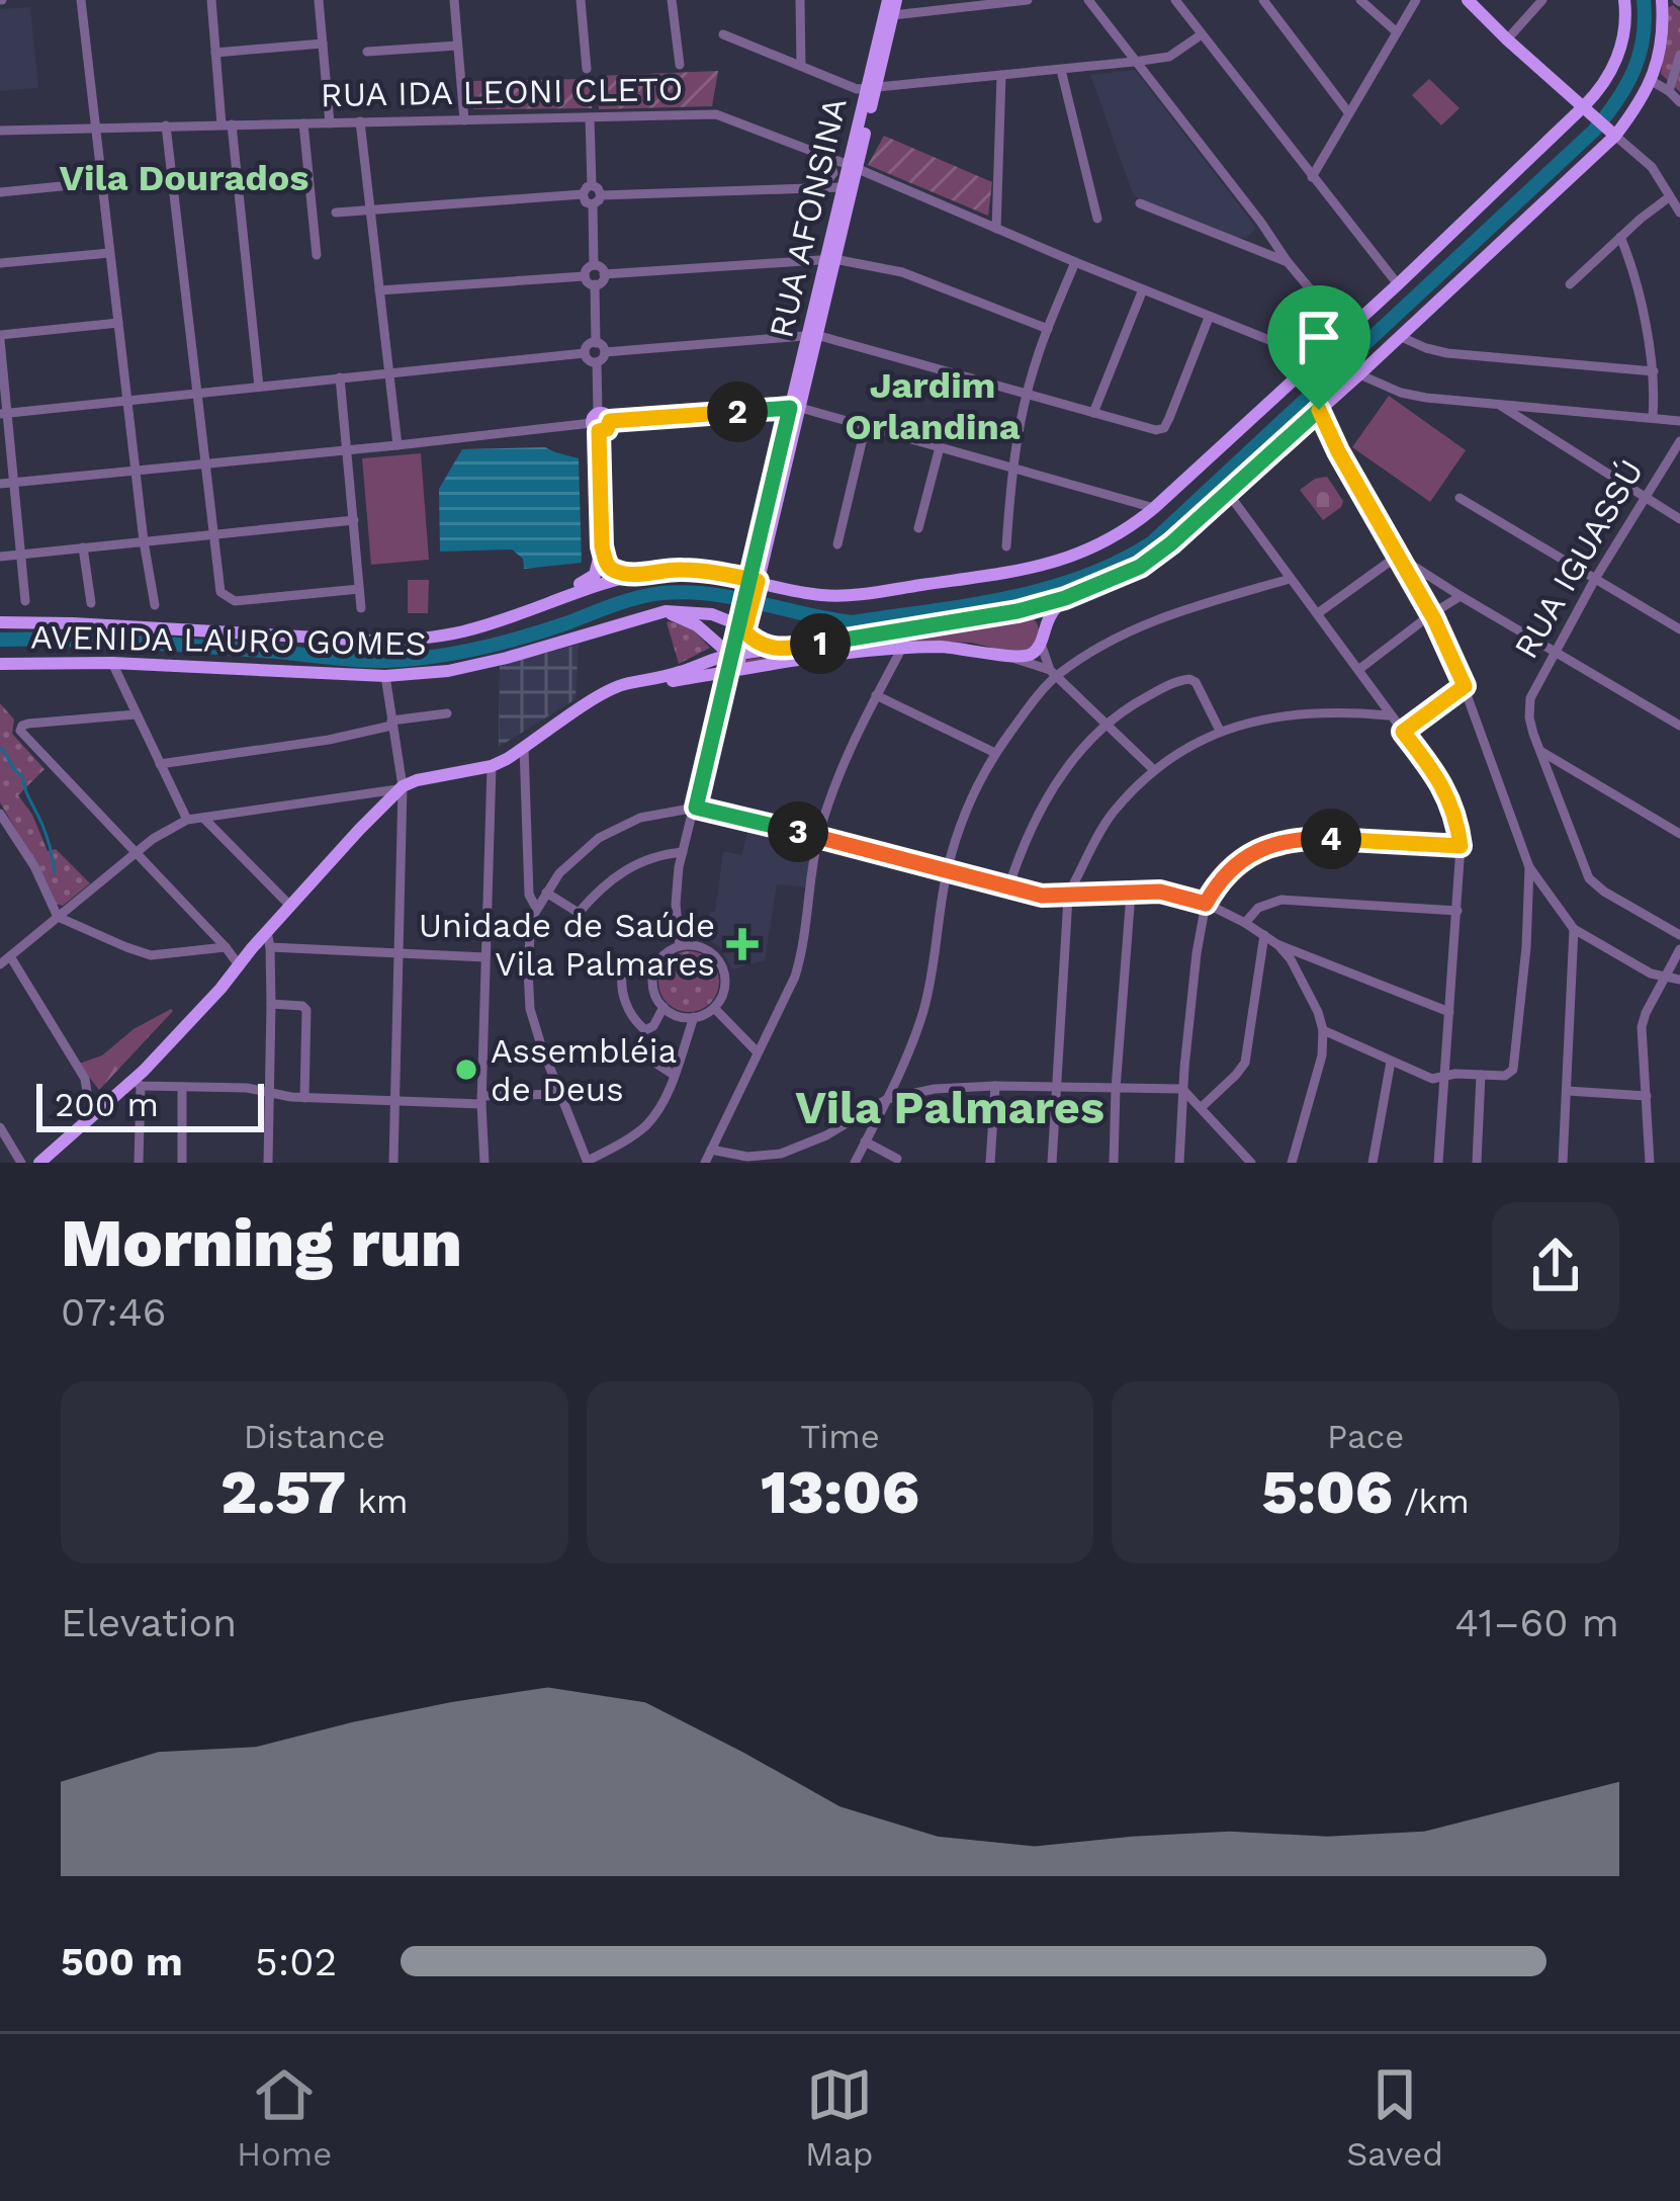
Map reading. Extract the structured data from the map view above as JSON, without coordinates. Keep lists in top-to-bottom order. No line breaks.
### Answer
{"streets":{"main road":["RUA AFONSINA","AVENIDA LAURO GOMES"],"street":["RUA IDA LEONI CLETO","RUA IGUASSÚ"]},"crossings":[["RUA IDA LEONI CLETO","RUA AFONSINA"],["RUA AFONSINA","AVENIDA LAURO GOMES"]],"districts":["Vila Dourados","Jardim Orlandina","Vila Palmares"],"places":{"health":["Unidade de Saúde Vila Palmares"],"other":["Assembléia de Deus"]},"scale_bar":"200 m","page":{"pins":["2","1","3","4"],"scale":"200 m","heading":["Morning run","07:46"],"stats":[["Distance","2.57 km"],["Time","13:06"],["Pace","5:06 /km"]],"chart":["Elevation","41–60 m"],"list":[{"name":"500 m","note":"5:02"}],"tabs":["Home","Map","Saved"]}}
